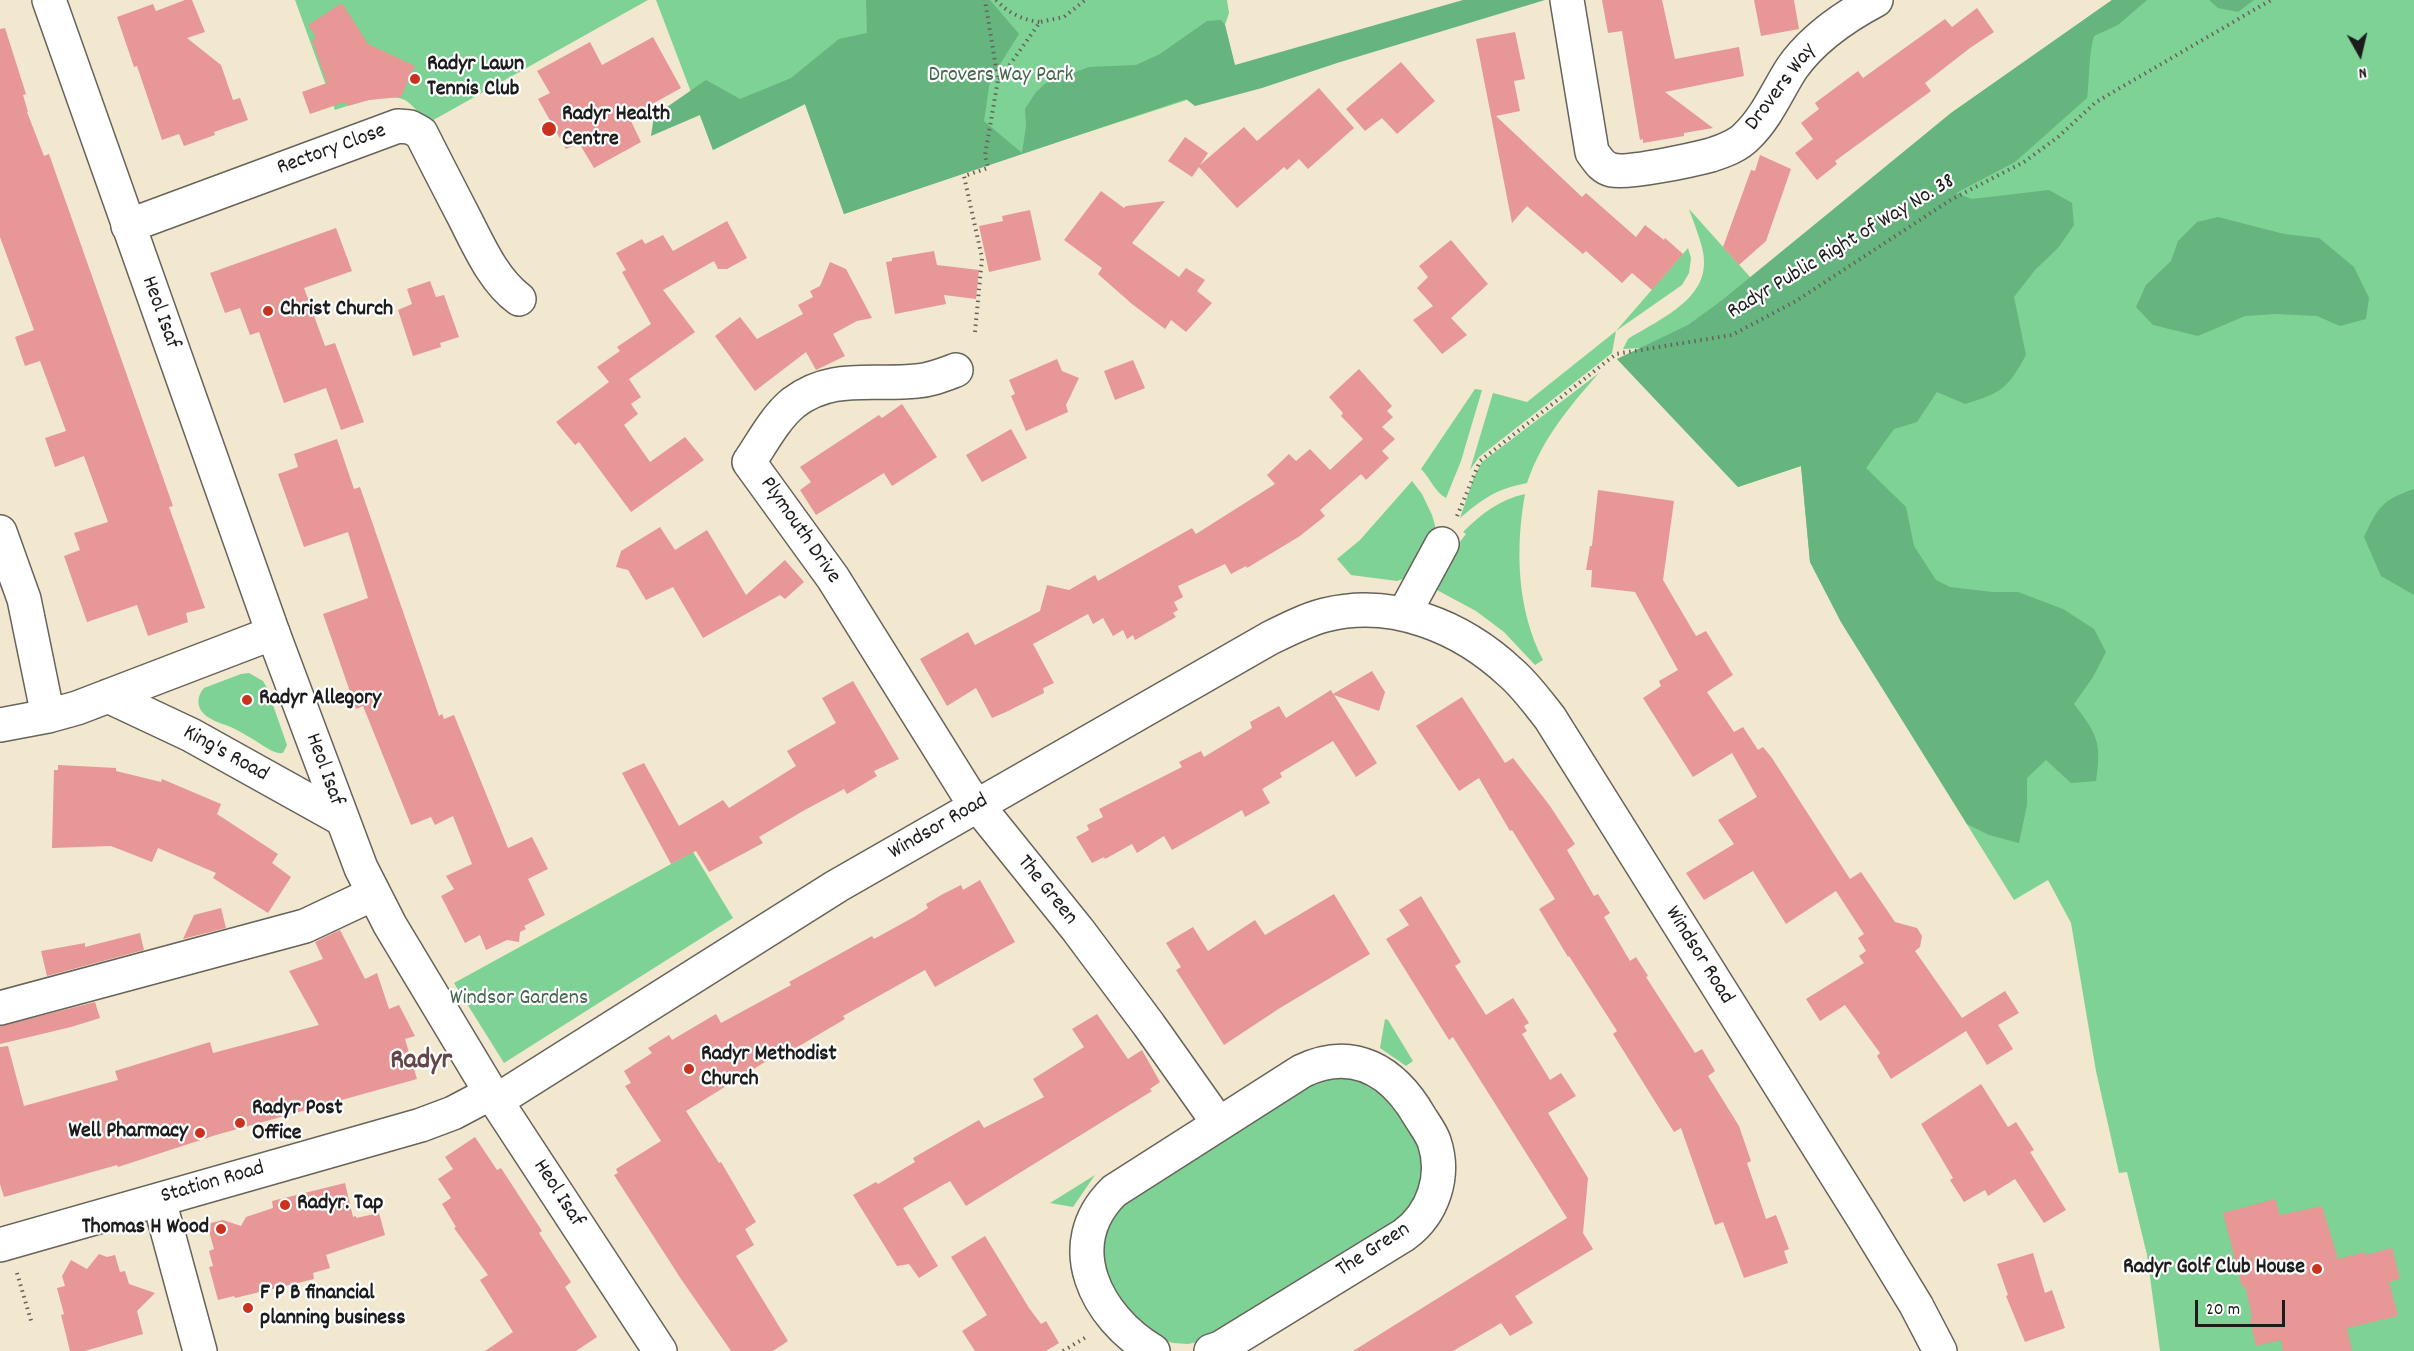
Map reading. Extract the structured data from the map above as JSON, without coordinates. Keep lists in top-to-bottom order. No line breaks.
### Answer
{"streets":{"street":["Drovers Way","Rectory Close","Heol Isaf","Plymouth Drive","King's Road","Windsor Road","The Green","Station Road"],"path":["Radyr Public Right of Way No. 38"]},"crossings":[["Rectory Close","Heol Isaf"],["Heol Isaf","King's Road"],["Heol Isaf","Windsor Road"],["Heol Isaf","Station Road"],["Plymouth Drive","Windsor Road"],["Plymouth Drive","The Green"],["Windsor Road","The Green"],["Windsor Road","Station Road"]],"districts":["Radyr"],"parks":["Drovers Way Park","Windsor Gardens"],"places":["Radyr Lawn Tennis Club","Radyr Health Centre","Christ Church","Radyr Allegory","Radyr Methodist Church","Radyr Post Office","Well Pharmacy","Radyr. Tap","Thomas H Wood","Radyr Golf Club House","F P B financial planning business"],"scale_bar":"20 m","north":"bottom"}
